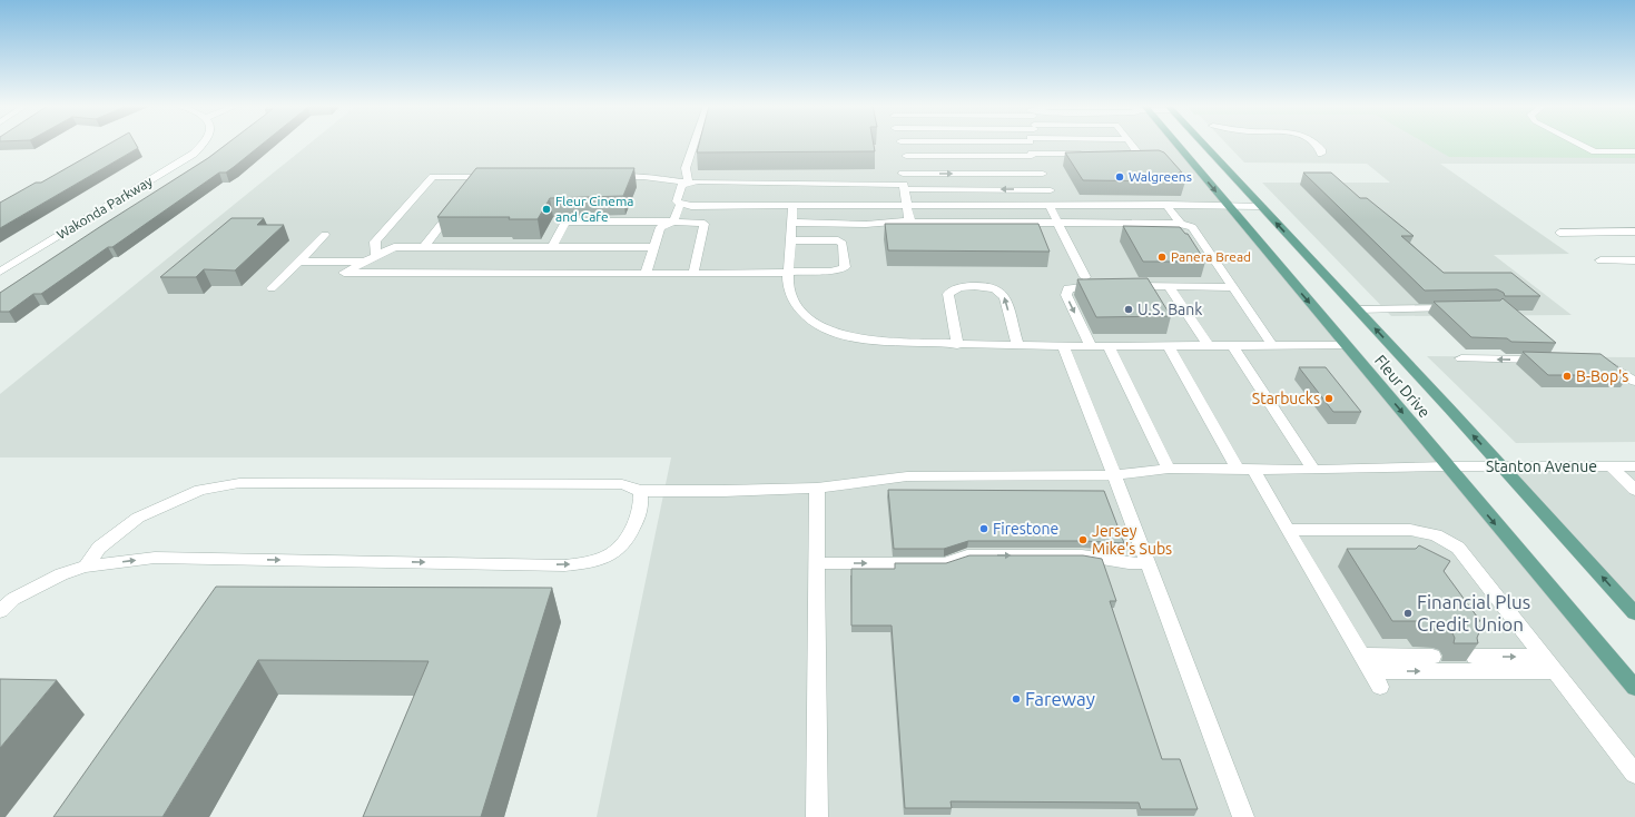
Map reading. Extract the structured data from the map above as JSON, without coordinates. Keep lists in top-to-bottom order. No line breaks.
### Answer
{"streets":{"main road":["Fleur Drive"],"street":["Wakonda Parkway","Stanton Avenue"]},"crossings":[["Fleur Drive","Stanton Avenue"]],"places":["Walgreens","Fleur Cinema and Cafe","Panera Bread","U.S. Bank","B-Bop's","Starbucks","Firestone","Jersey Mike's Subs","Financial Plus Credit Union","Fareway"]}
